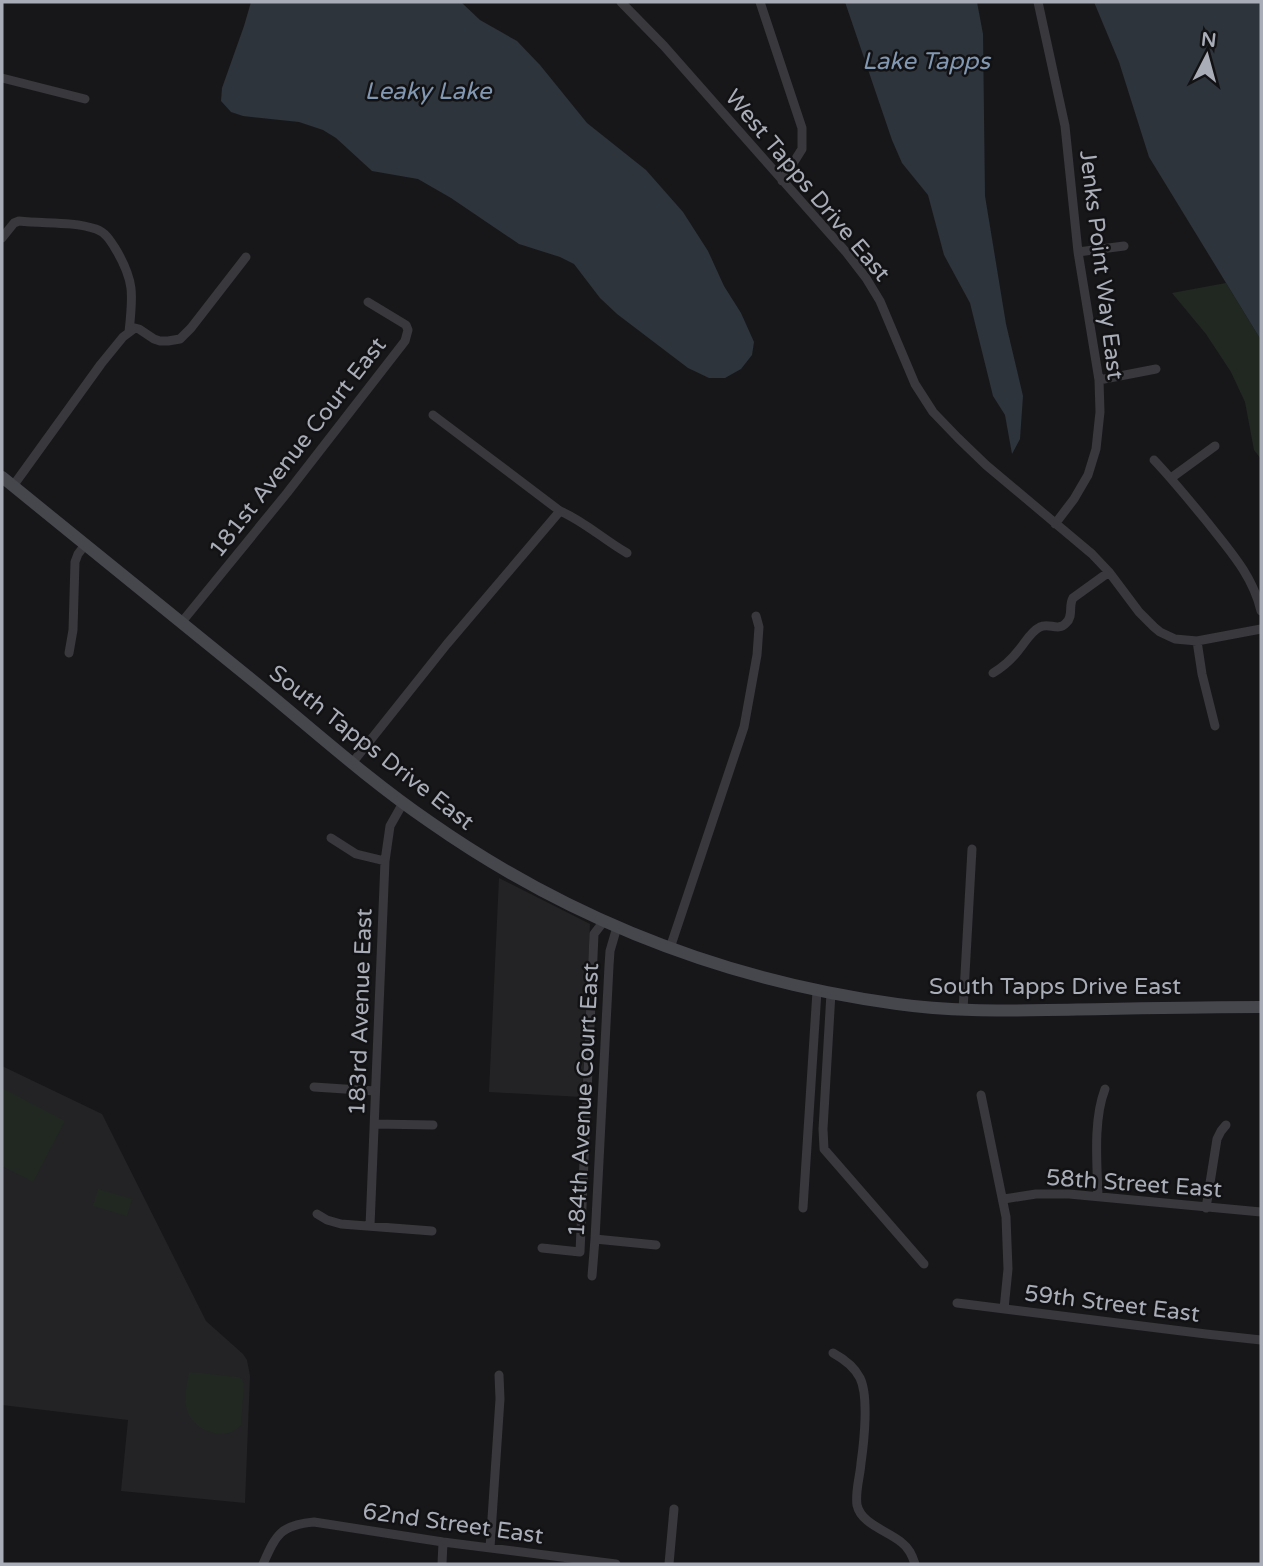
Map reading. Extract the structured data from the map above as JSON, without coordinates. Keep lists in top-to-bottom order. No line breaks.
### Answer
{"streets":{"street":["West Tapps Drive East","Jenks Point Way East","181st Avenue Court East","South Tapps Drive East","183rd Avenue East","184th Avenue Court East","58th Street East","59th Street East","62nd Street East"]},"crossings":[["West Tapps Drive East","Jenks Point Way East"],["181st Avenue Court East","South Tapps Drive East"],["South Tapps Drive East","183rd Avenue East"],["South Tapps Drive East","184th Avenue Court East"]],"water":["Lake Tapps","Leaky Lake"],"north":"top"}
